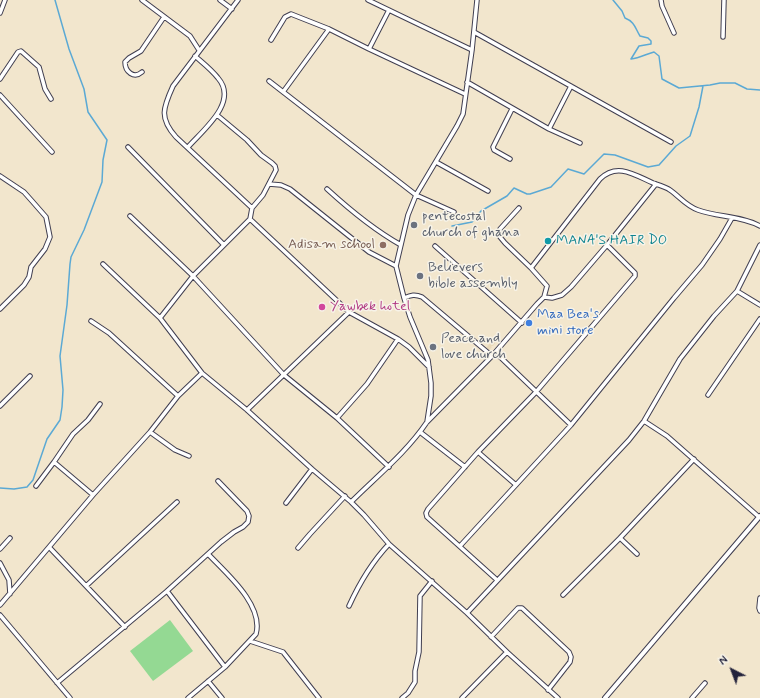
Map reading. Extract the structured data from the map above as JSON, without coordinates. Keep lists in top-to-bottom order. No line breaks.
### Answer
{"places":["pentecostal church of ghana","MANA'S HAIR DO","Adisam school","Believers bible assembly","Yawbek hotel","Maa Bea's mini store","Peace and love church"],"north":"top left"}
